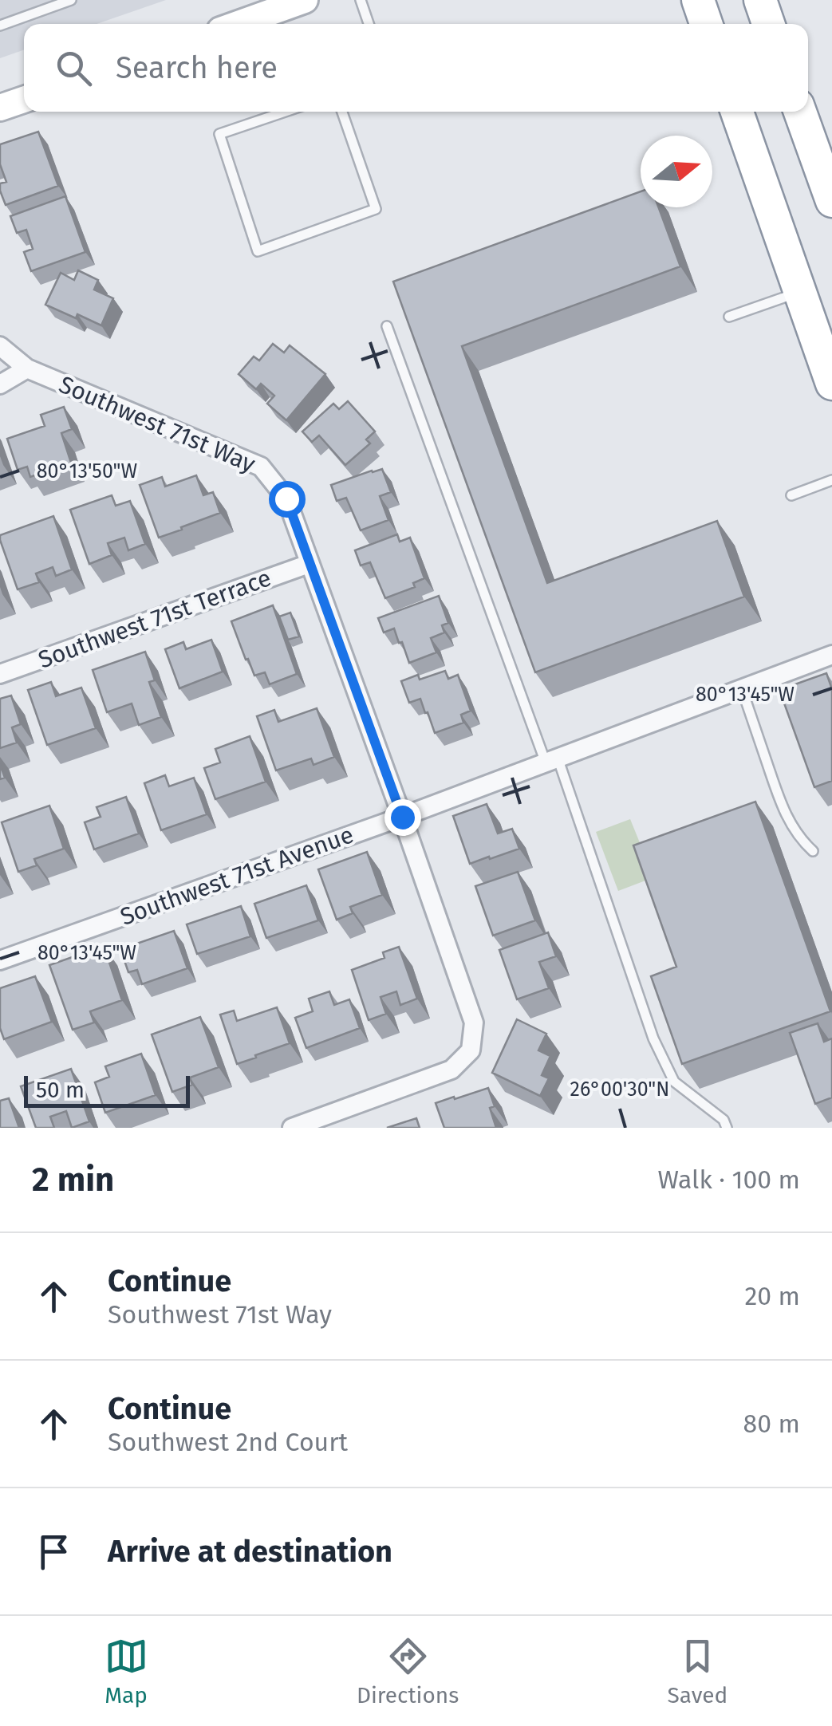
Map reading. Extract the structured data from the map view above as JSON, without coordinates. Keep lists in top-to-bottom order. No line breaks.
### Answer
{"streets":{"street":["Southwest 71st Way","Southwest 71st Terrace","Southwest 71st Avenue"]},"crossings":[["Southwest 71st Way","Southwest 71st Terrace"],["Southwest 71st Way","Southwest 71st Avenue"]],"scale_bar":"50 m","north":"right","page":{"search":"Search here","scale":"50 m","heading":["2 min","Walk · 100 m"],"list":[["Continue","Southwest 71st Way","20 m"],["Continue","Southwest 2nd Court","80 m"],"Arrive at destination"],"nav":["Map","Directions","Saved"]},"coordinates":["80°13'50\"W","80°13'45\"W","26°00'30\"N"]}
